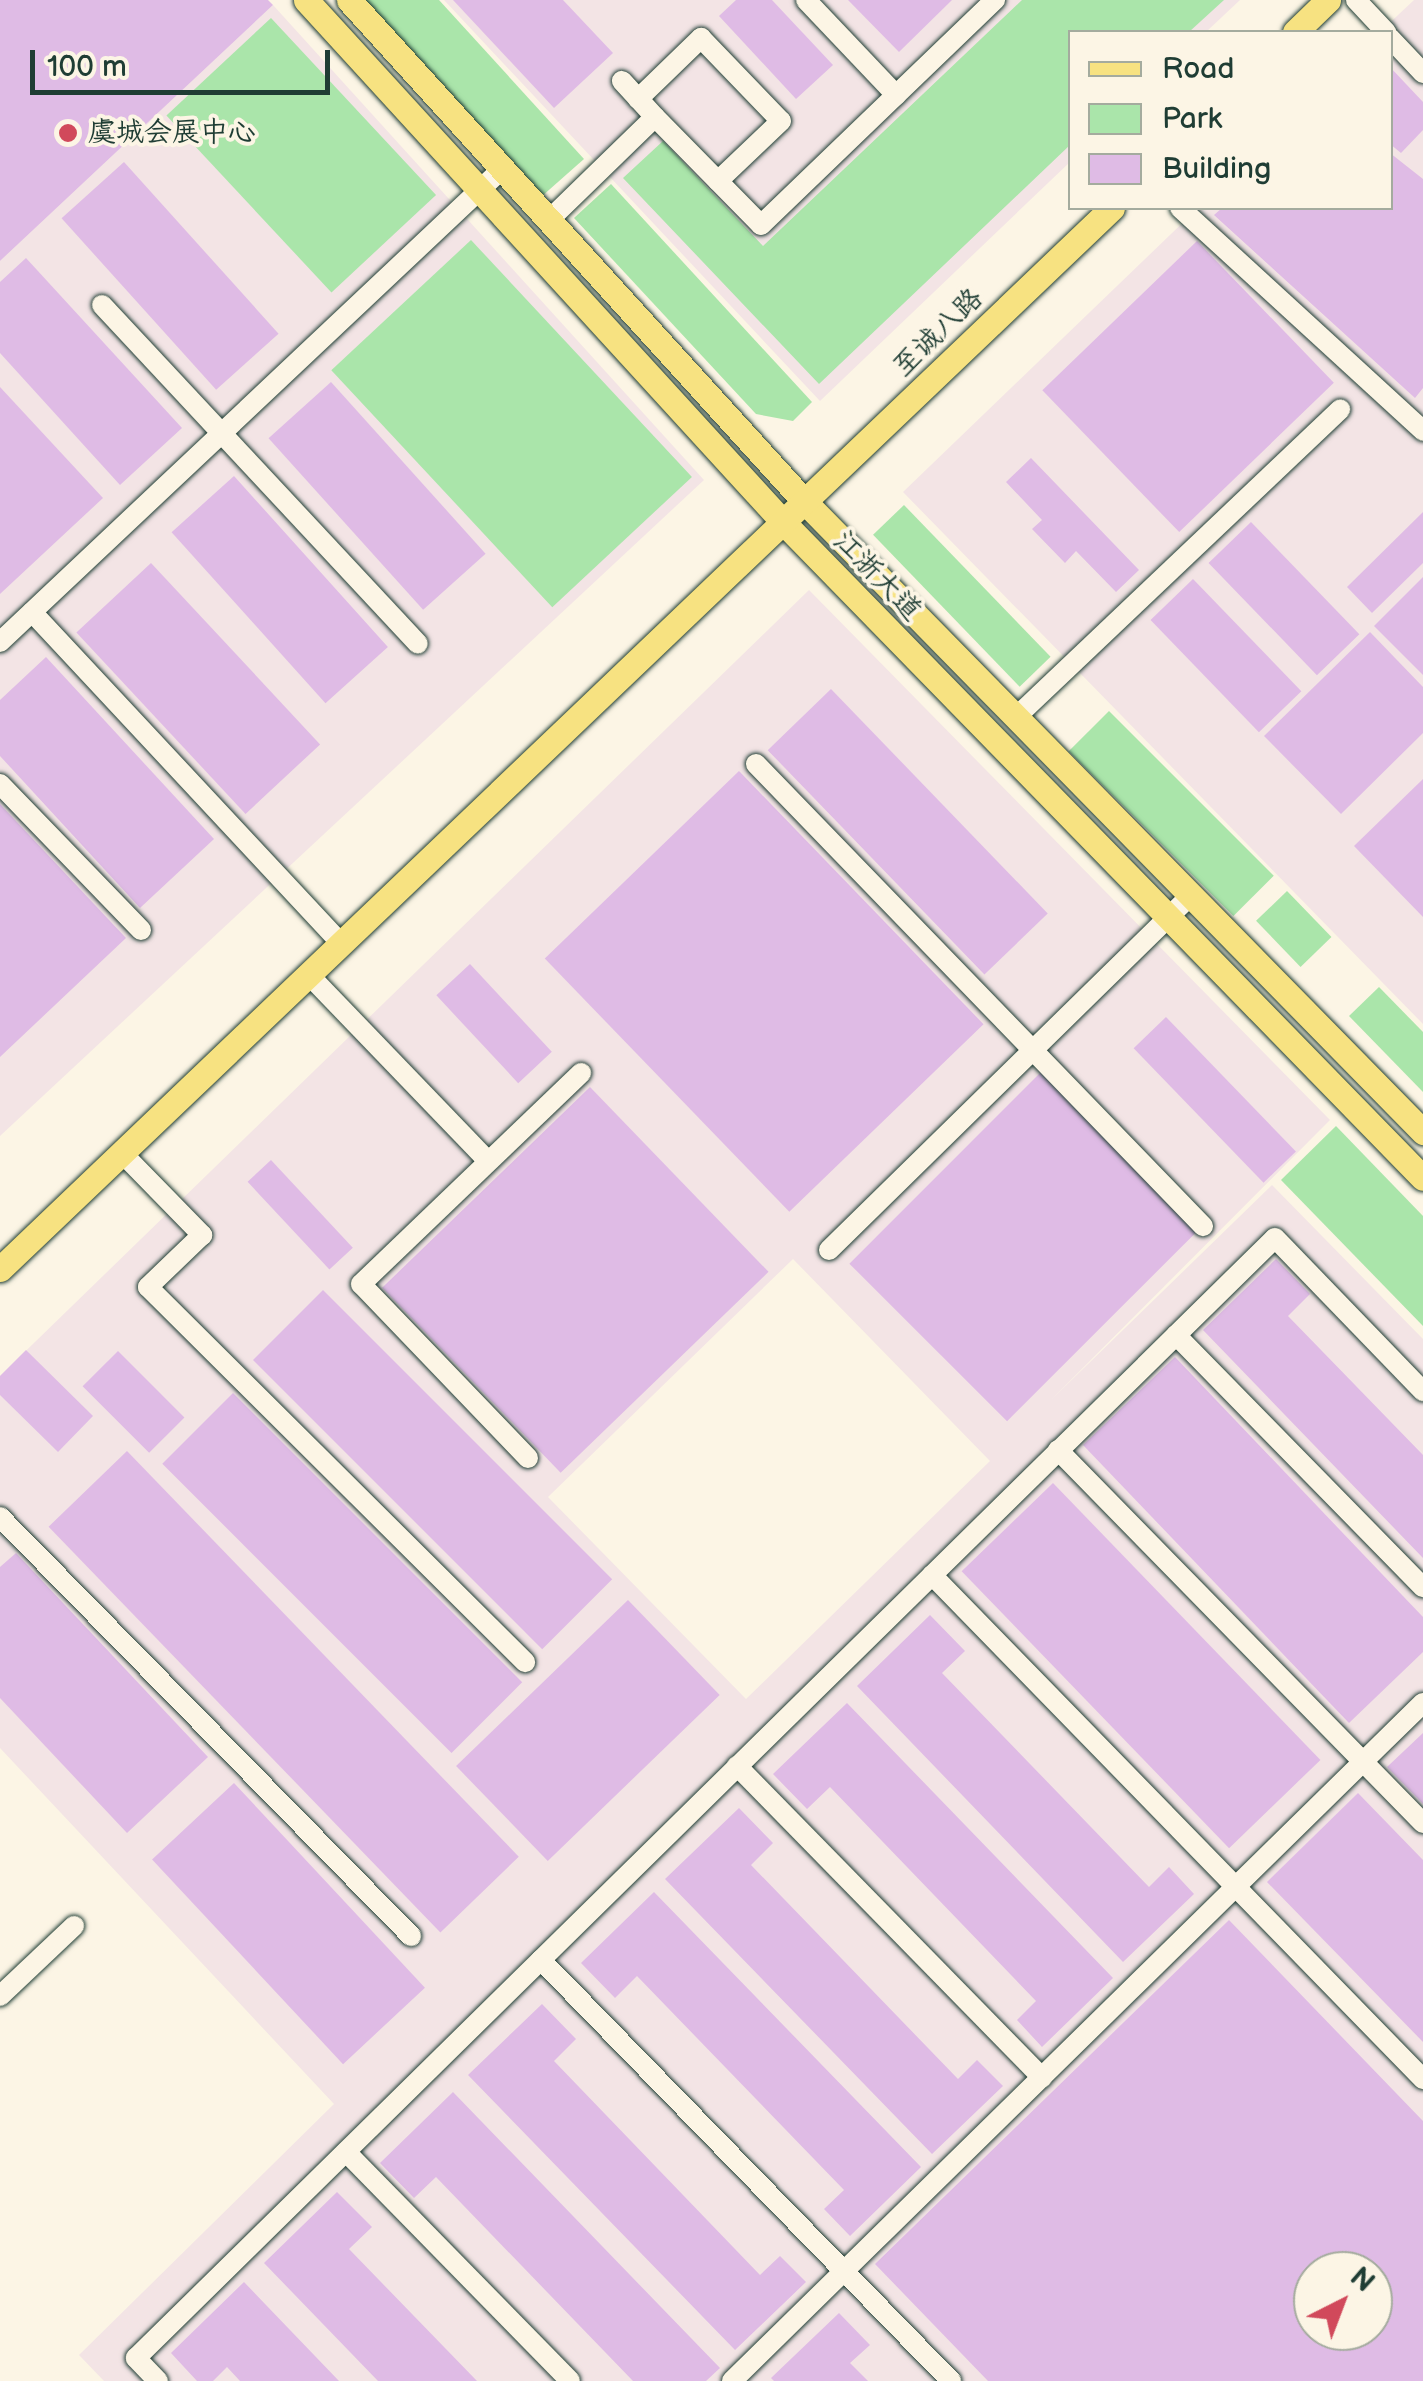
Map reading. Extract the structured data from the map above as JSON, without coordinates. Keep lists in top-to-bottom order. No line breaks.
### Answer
{"streets":{"main road":["至诚八路","江浙大道"]},"crossings":[["至诚八路","江浙大道"]],"places":["虞城会展中心"],"legend":["Road","Park","Building"],"scale_bar":"100 m","north":"top right"}
